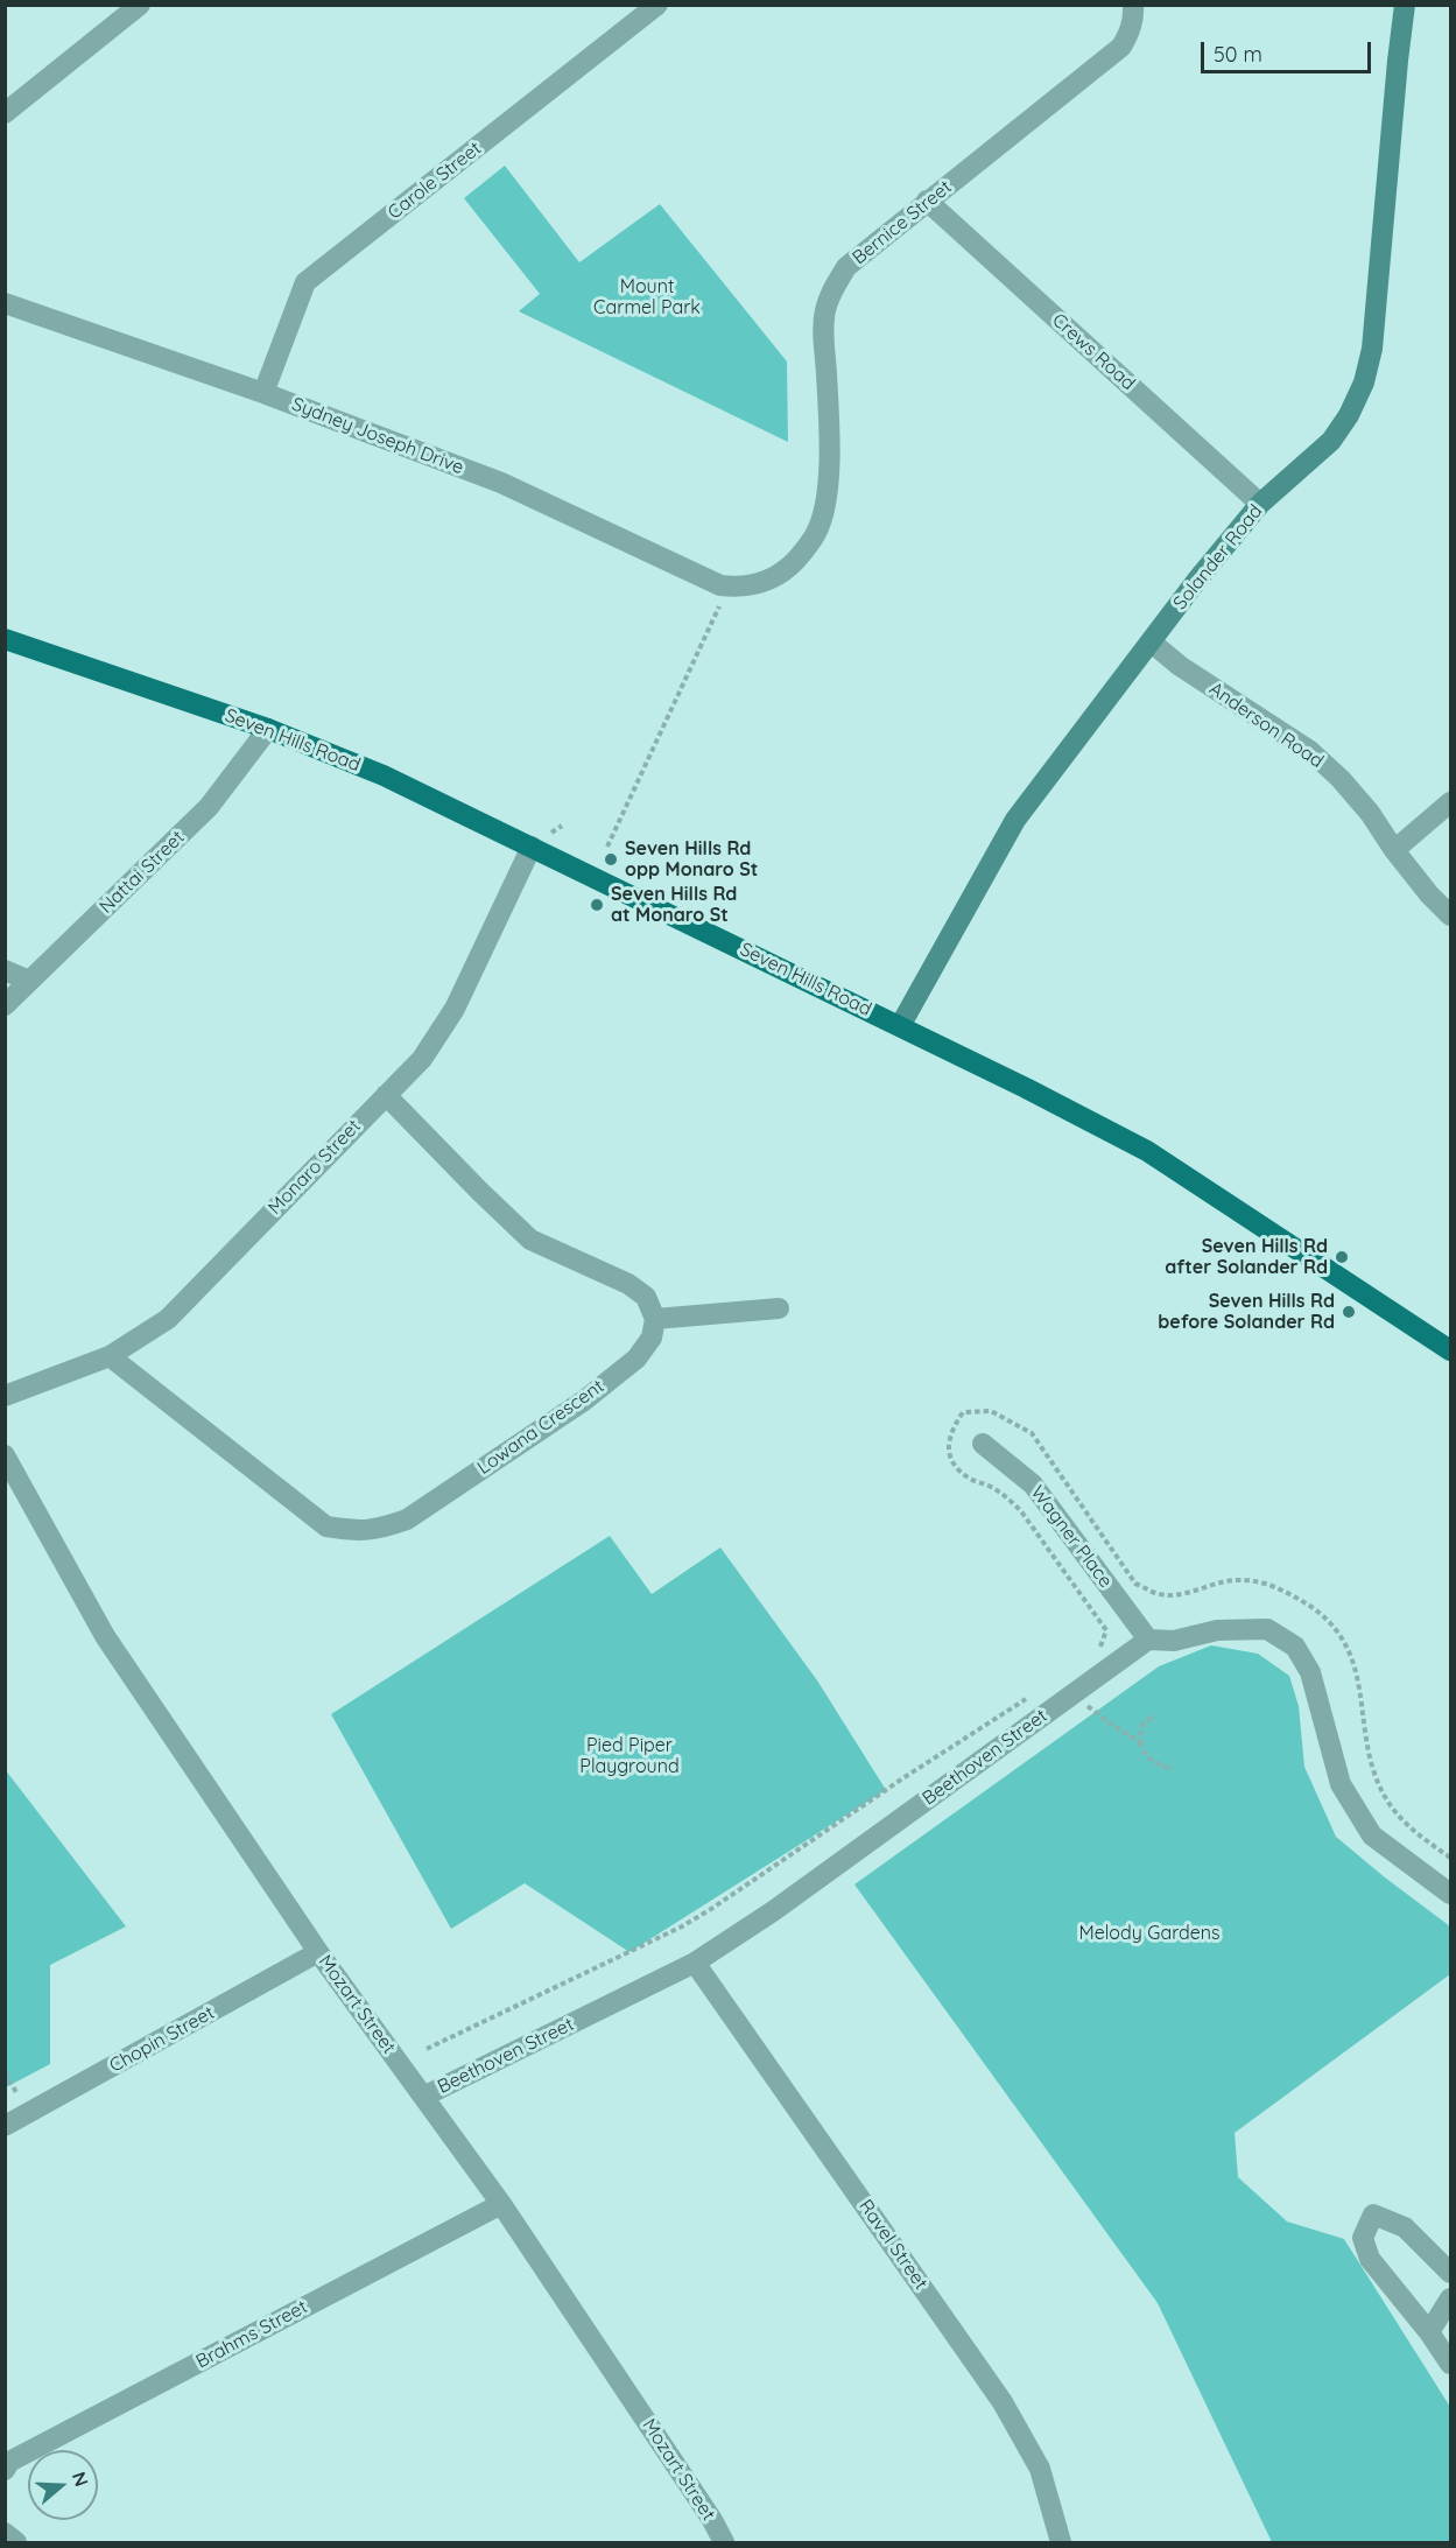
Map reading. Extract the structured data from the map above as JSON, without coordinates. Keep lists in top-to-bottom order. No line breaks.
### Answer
{"streets":{"main road":["Seven Hills Road"],"street":["Carole Street","Bernice Street","Crews Road","Sydney Joseph Drive","Solander Road","Anderson Road","Nattai Street","Monaro Street","Lowana Crescent","Wagner Place","Beethoven Street","Mozart Street","Chopin Street","Ravel Street","Brahms Street"]},"crossings":[["Carole Street","Sydney Joseph Drive"],["Bernice Street","Crews Road"],["Bernice Street","Sydney Joseph Drive"],["Crews Road","Solander Road"],["Solander Road","Anderson Road"],["Solander Road","Seven Hills Road"],["Seven Hills Road","Nattai Street"],["Seven Hills Road","Monaro Street"],["Monaro Street","Lowana Crescent"],["Wagner Place","Beethoven Street"],["Beethoven Street","Mozart Street"],["Beethoven Street","Ravel Street"],["Mozart Street","Chopin Street"],["Mozart Street","Brahms Street"]],"parks":["Mount Carmel Park","Pied Piper Playground","Melody Gardens"],"places":["Seven Hills Rd opp Monaro St","Seven Hills Rd at Monaro St","Seven Hills Rd after Solander Rd","Seven Hills Rd before Solander Rd"],"scale_bar":"50 m","north":"right"}
